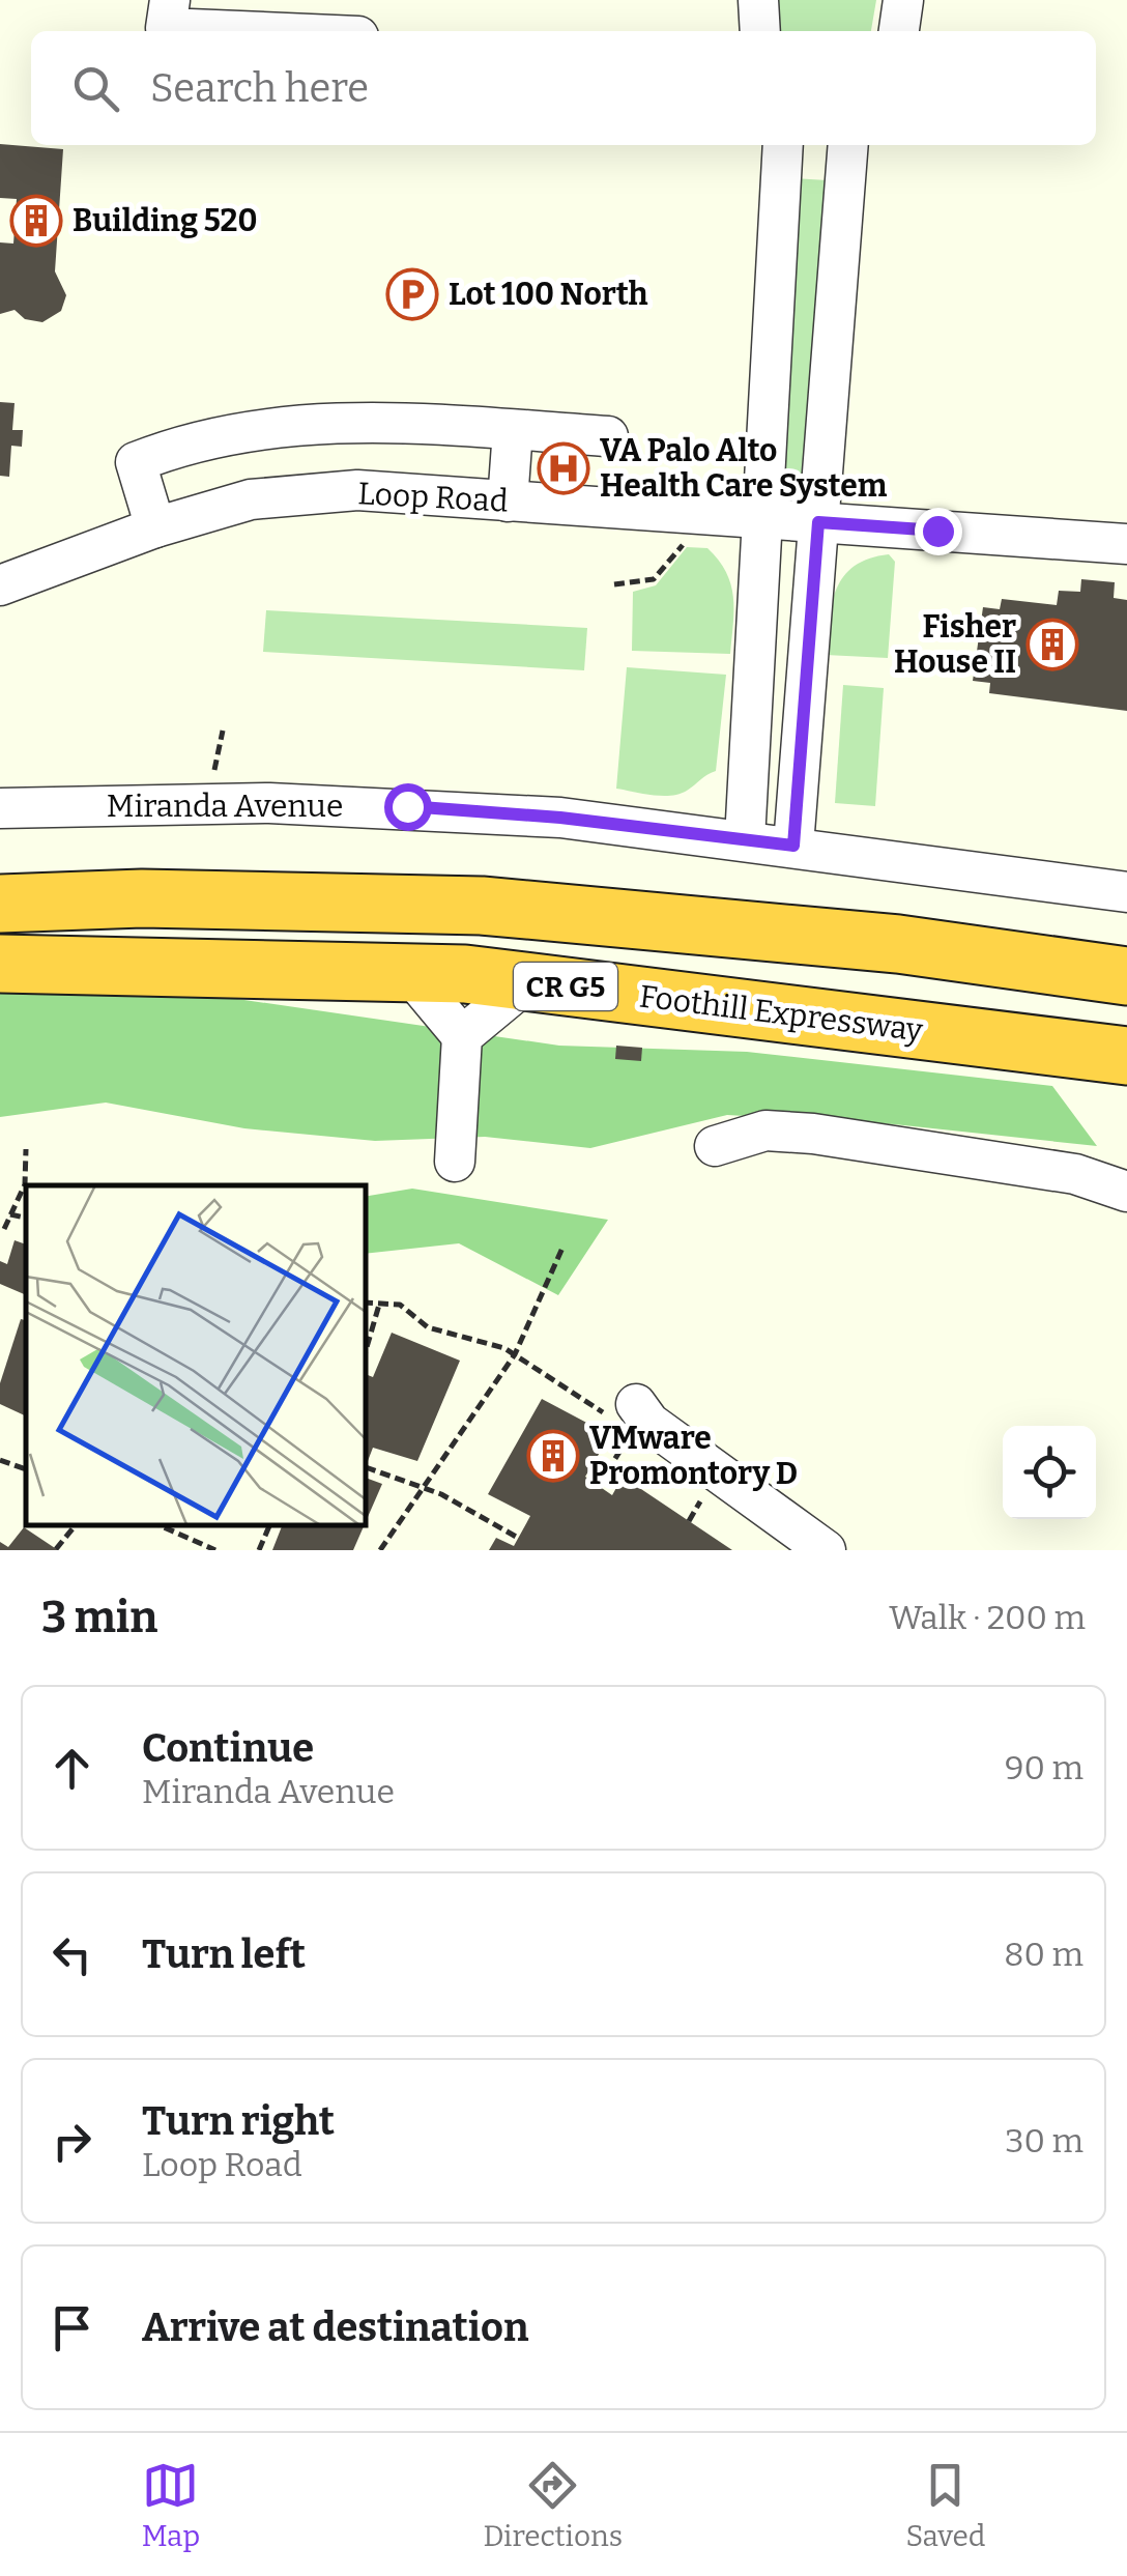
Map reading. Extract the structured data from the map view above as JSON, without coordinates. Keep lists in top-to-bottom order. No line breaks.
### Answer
{"streets":{"highway":["CR G5","Foothill Expressway"],"street":["Loop Road","Miranda Avenue"]},"places":{"building":["Building 520","Fisher House II","VMware Promontory D"],"parking":["Lot 100 North"],"hospital":["VA Palo Alto Health Care System"]},"page":{"search":"Search here","heading":["3 min","Walk · 200 m"],"list":[["Continue","Miranda Avenue","90 m"],["Turn left","80 m"],["Turn right","Loop Road","30 m"],"Arrive at destination"],"nav":["Map","Directions","Saved"]}}
